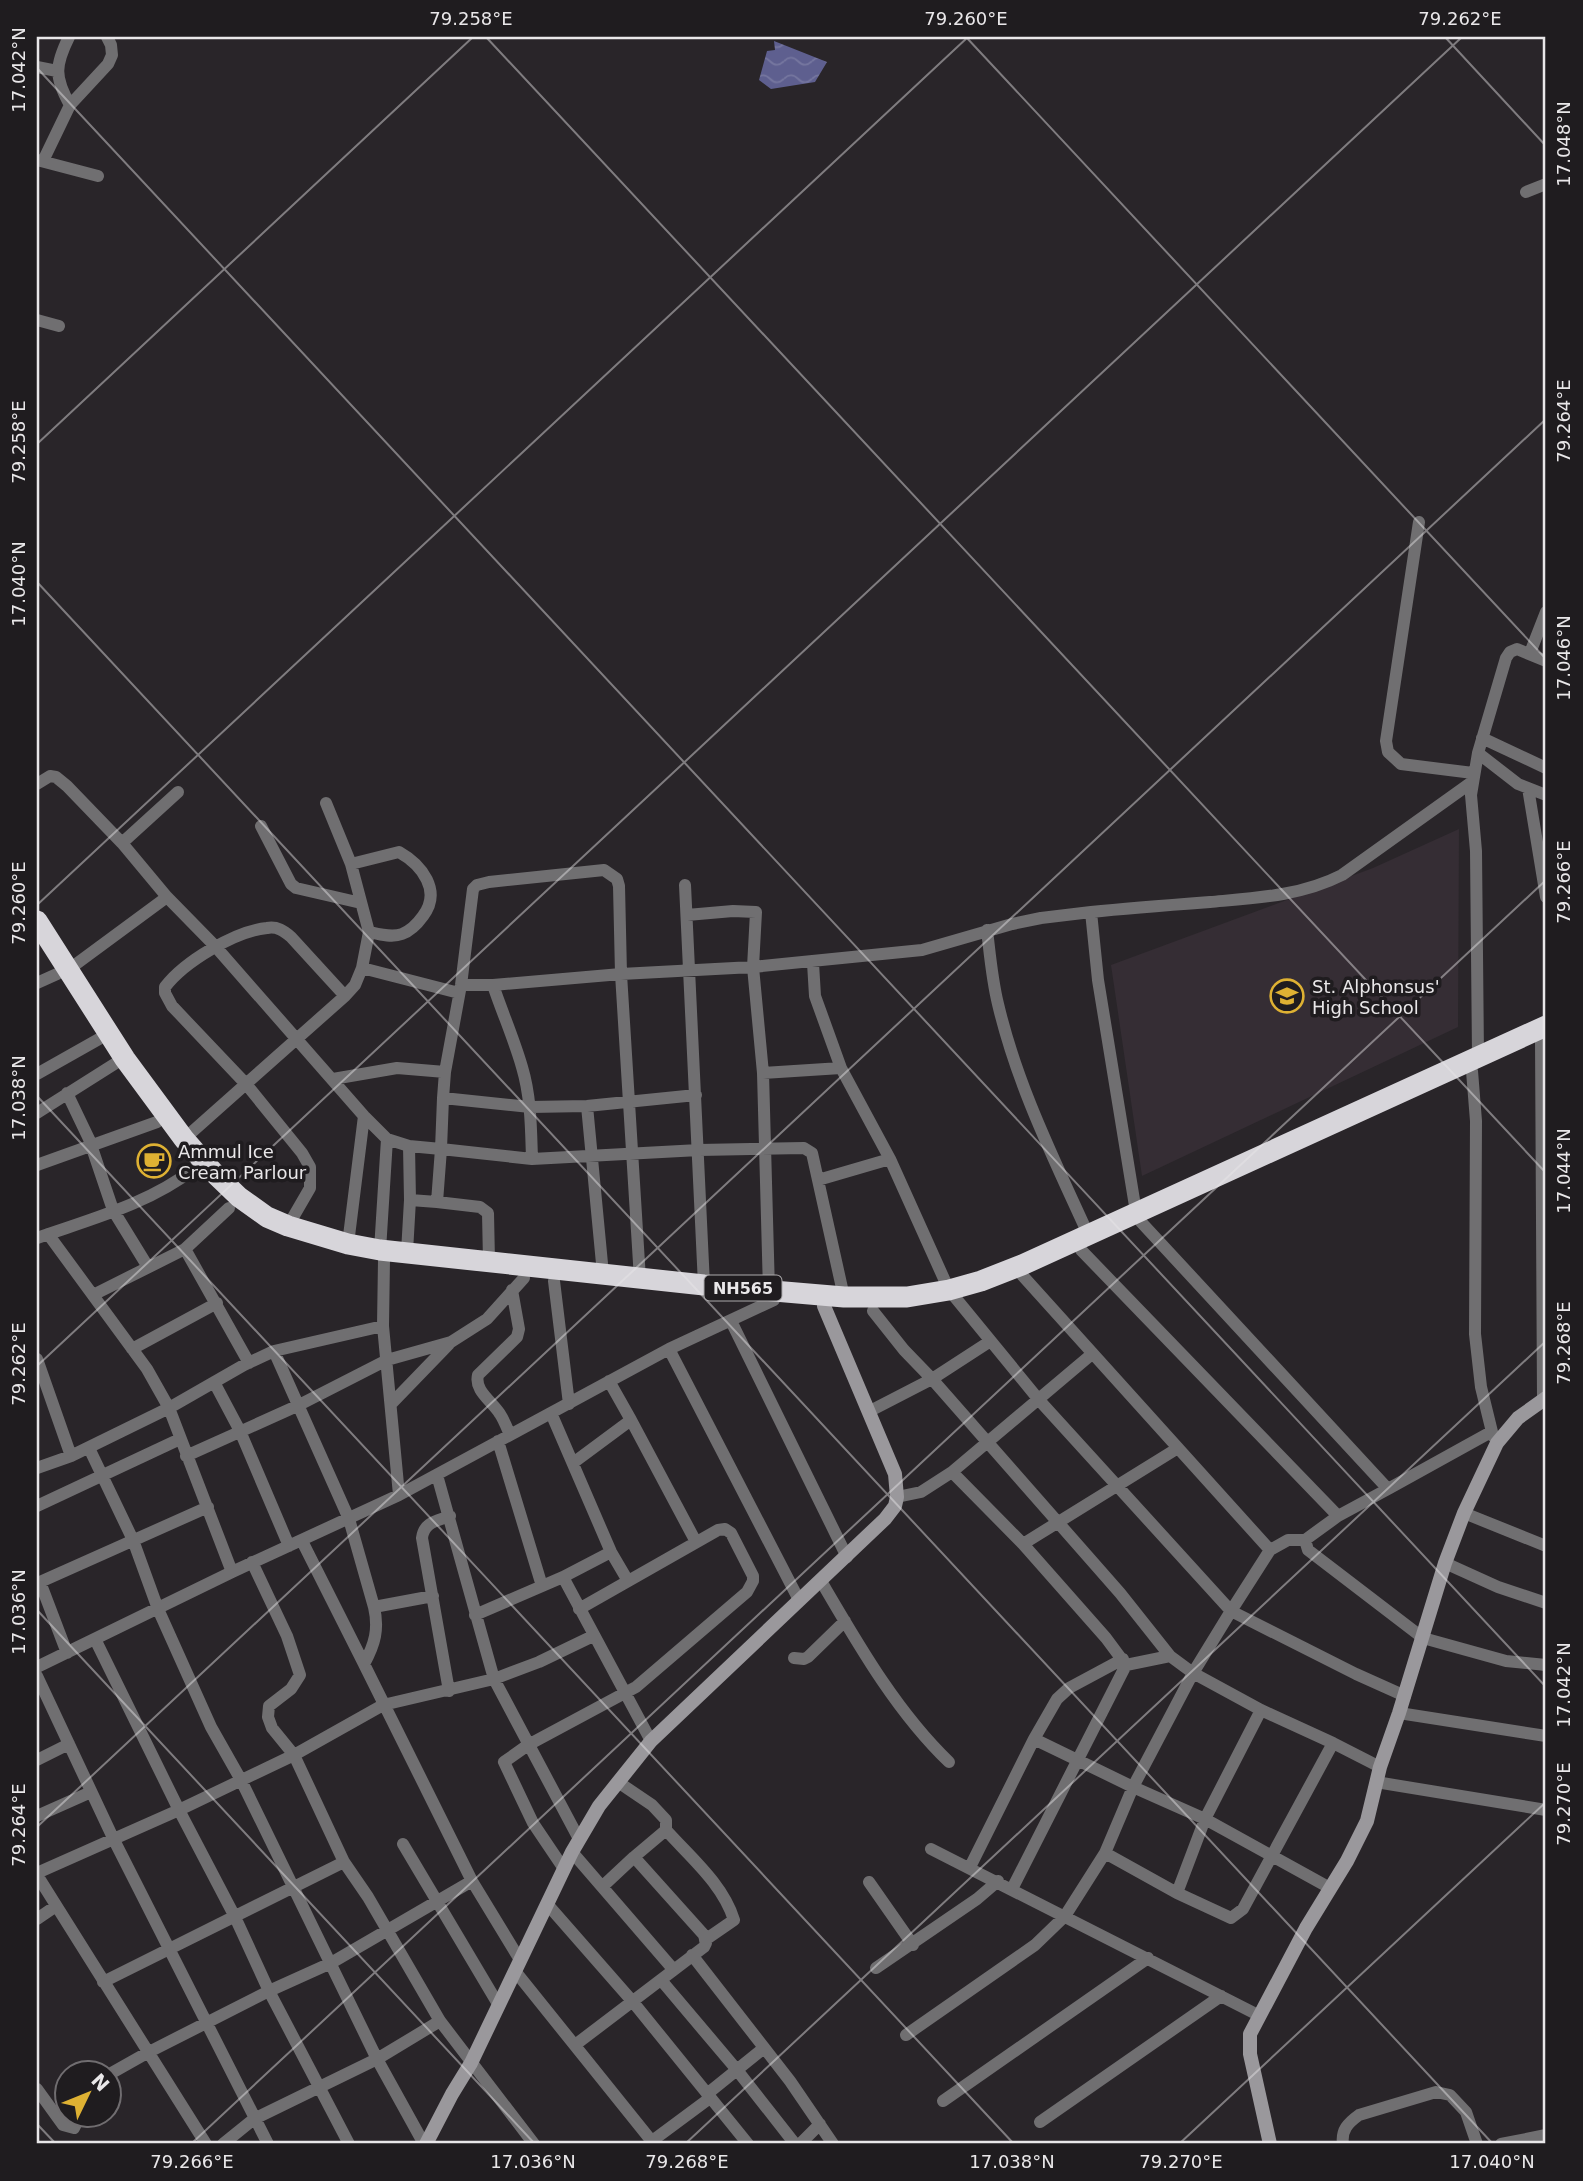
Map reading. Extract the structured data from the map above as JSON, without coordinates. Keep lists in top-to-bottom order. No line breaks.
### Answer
{"streets":{"highway":["NH565"]},"places":{"school or university":["St. Alphonsus' High School"],"cafe":["Ammul Ice Cream Parlour"]},"north":"top right","coordinates":["79.258°E","79.260°E","79.262°E","17.042°N","17.048°N","79.264°E","17.040°N","17.046°N","79.266°E","17.038°N","17.044°N","79.268°E","17.036°N","79.270°E"]}
